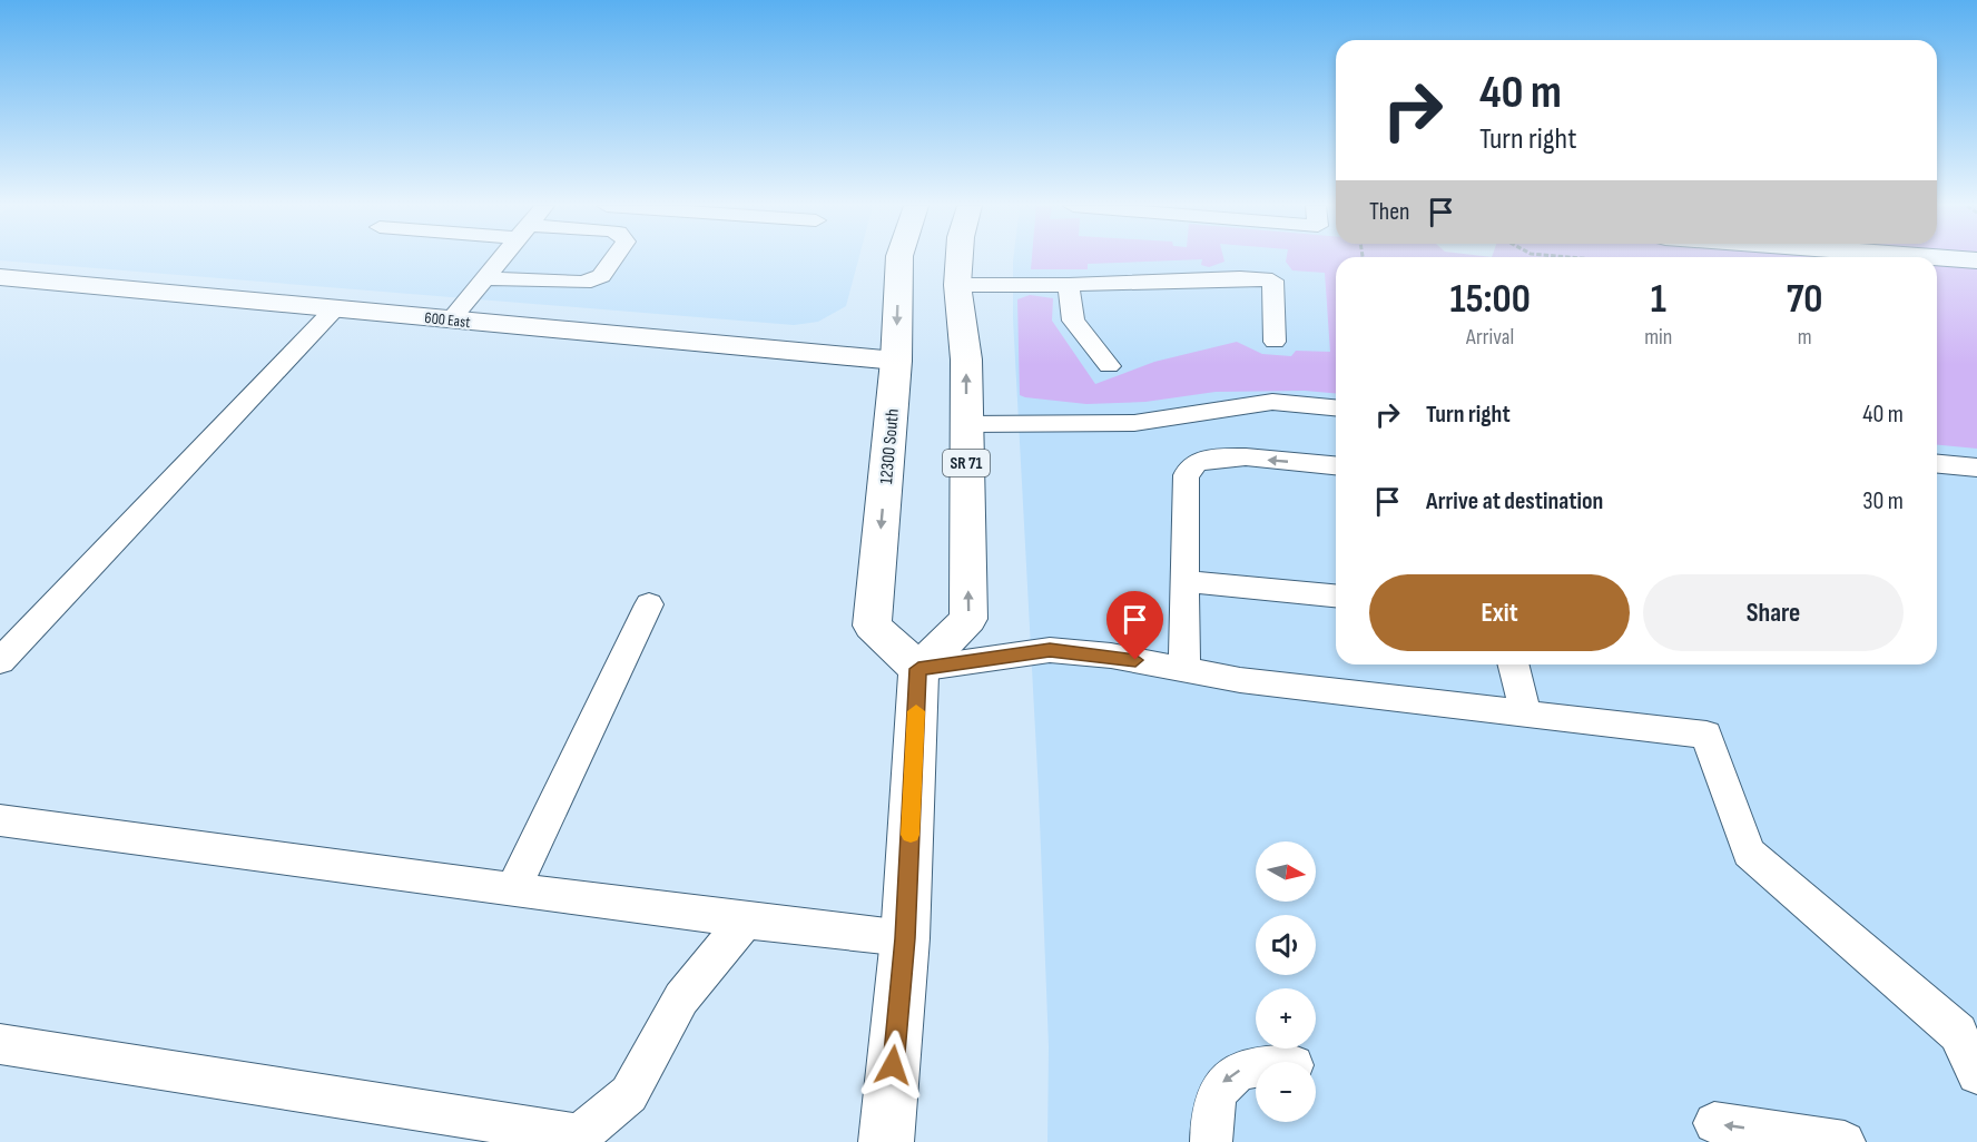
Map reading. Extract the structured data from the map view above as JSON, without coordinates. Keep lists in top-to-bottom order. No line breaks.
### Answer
{"streets":{"main road":["600 East","12300 South","SR 71"]},"crossings":[["600 East","12300 South"],["12300 South","SR 71"]],"north":"right","page":{"turn":["40 m","Turn right"],"then":"Then","eta":["15:00","Arrival","1","min","70","m"],"list":[{"name":"Turn right","value":"40 m"},{"name":"Arrive at destination","value":"30 m"}],"buttons":["Exit","Share"],"map_buttons":["+","−"]}}
